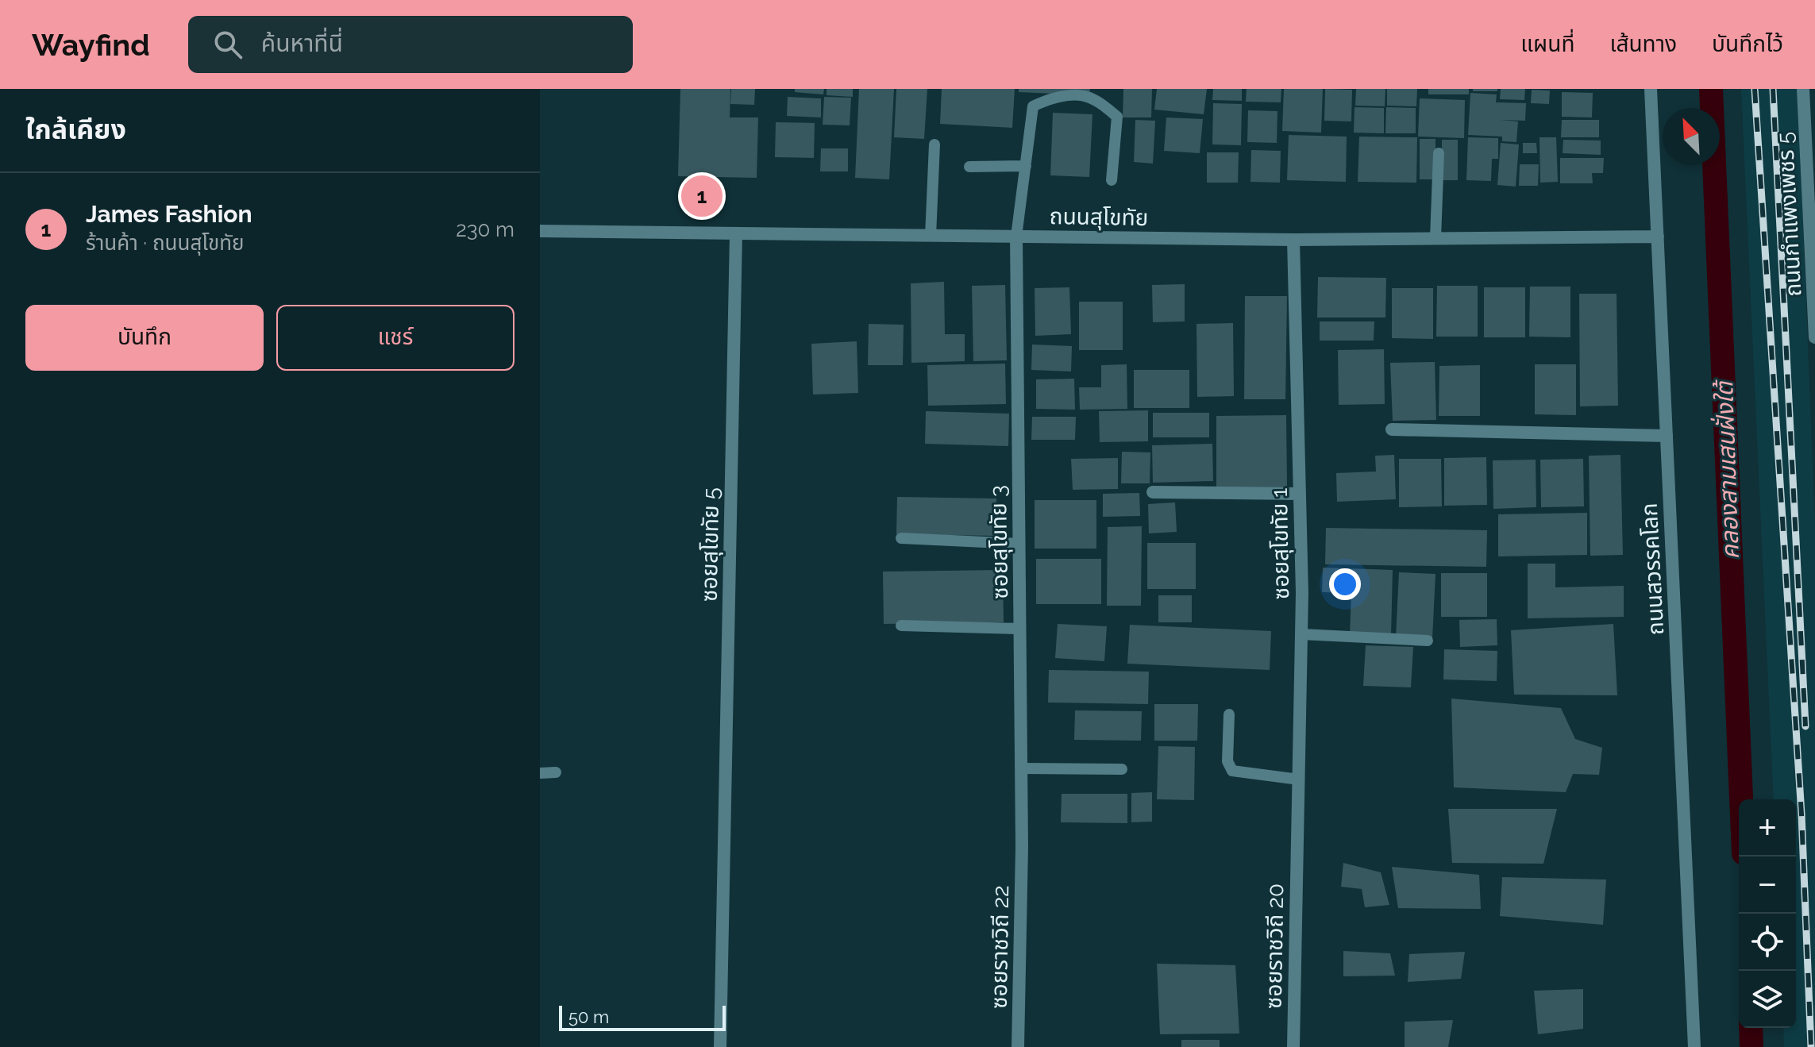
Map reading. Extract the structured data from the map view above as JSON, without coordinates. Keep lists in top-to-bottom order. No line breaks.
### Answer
{"streets":{"street":["ถนนกำแพงเพชร 5","ถนนสุโขทัย","ซอยสุโขทัย 3","ซอยสุโขทัย 1","ซอยสุโขทัย 5","ถนนสวรรคโลก","ซอยราชวิถี 20","ซอยราชวิถี 22"]},"crossings":[["ถนนสุโขทัย","ซอยสุโขทัย 3"],["ถนนสุโขทัย","ซอยสุโขทัย 1"],["ถนนสุโขทัย","ซอยสุโขทัย 5"],["ถนนสุโขทัย","ถนนสวรรคโลก"],["ซอยสุโขทัย 3","ซอยราชวิถี 22"],["ซอยสุโขทัย 1","ซอยราชวิถี 20"]],"water":["คลองสามเสนฝั่งใต้"],"scale_bar":"50 m","north":"top left","page":{"header":"Wayfind","search":"ค้นหาที่นี่","nav":["แผนที่","เส้นทาง","บันทึกไว้"],"heading":"ใกล้เคียง","list":[{"mark":"1","name":"James Fashion","note":"ร้านค้า · ถนนสุโขทัย","value":"230 m"}],"pins":"1","buttons":["บันทึก","แชร์"],"map_buttons":["+","−"],"scale":"50 m"}}
